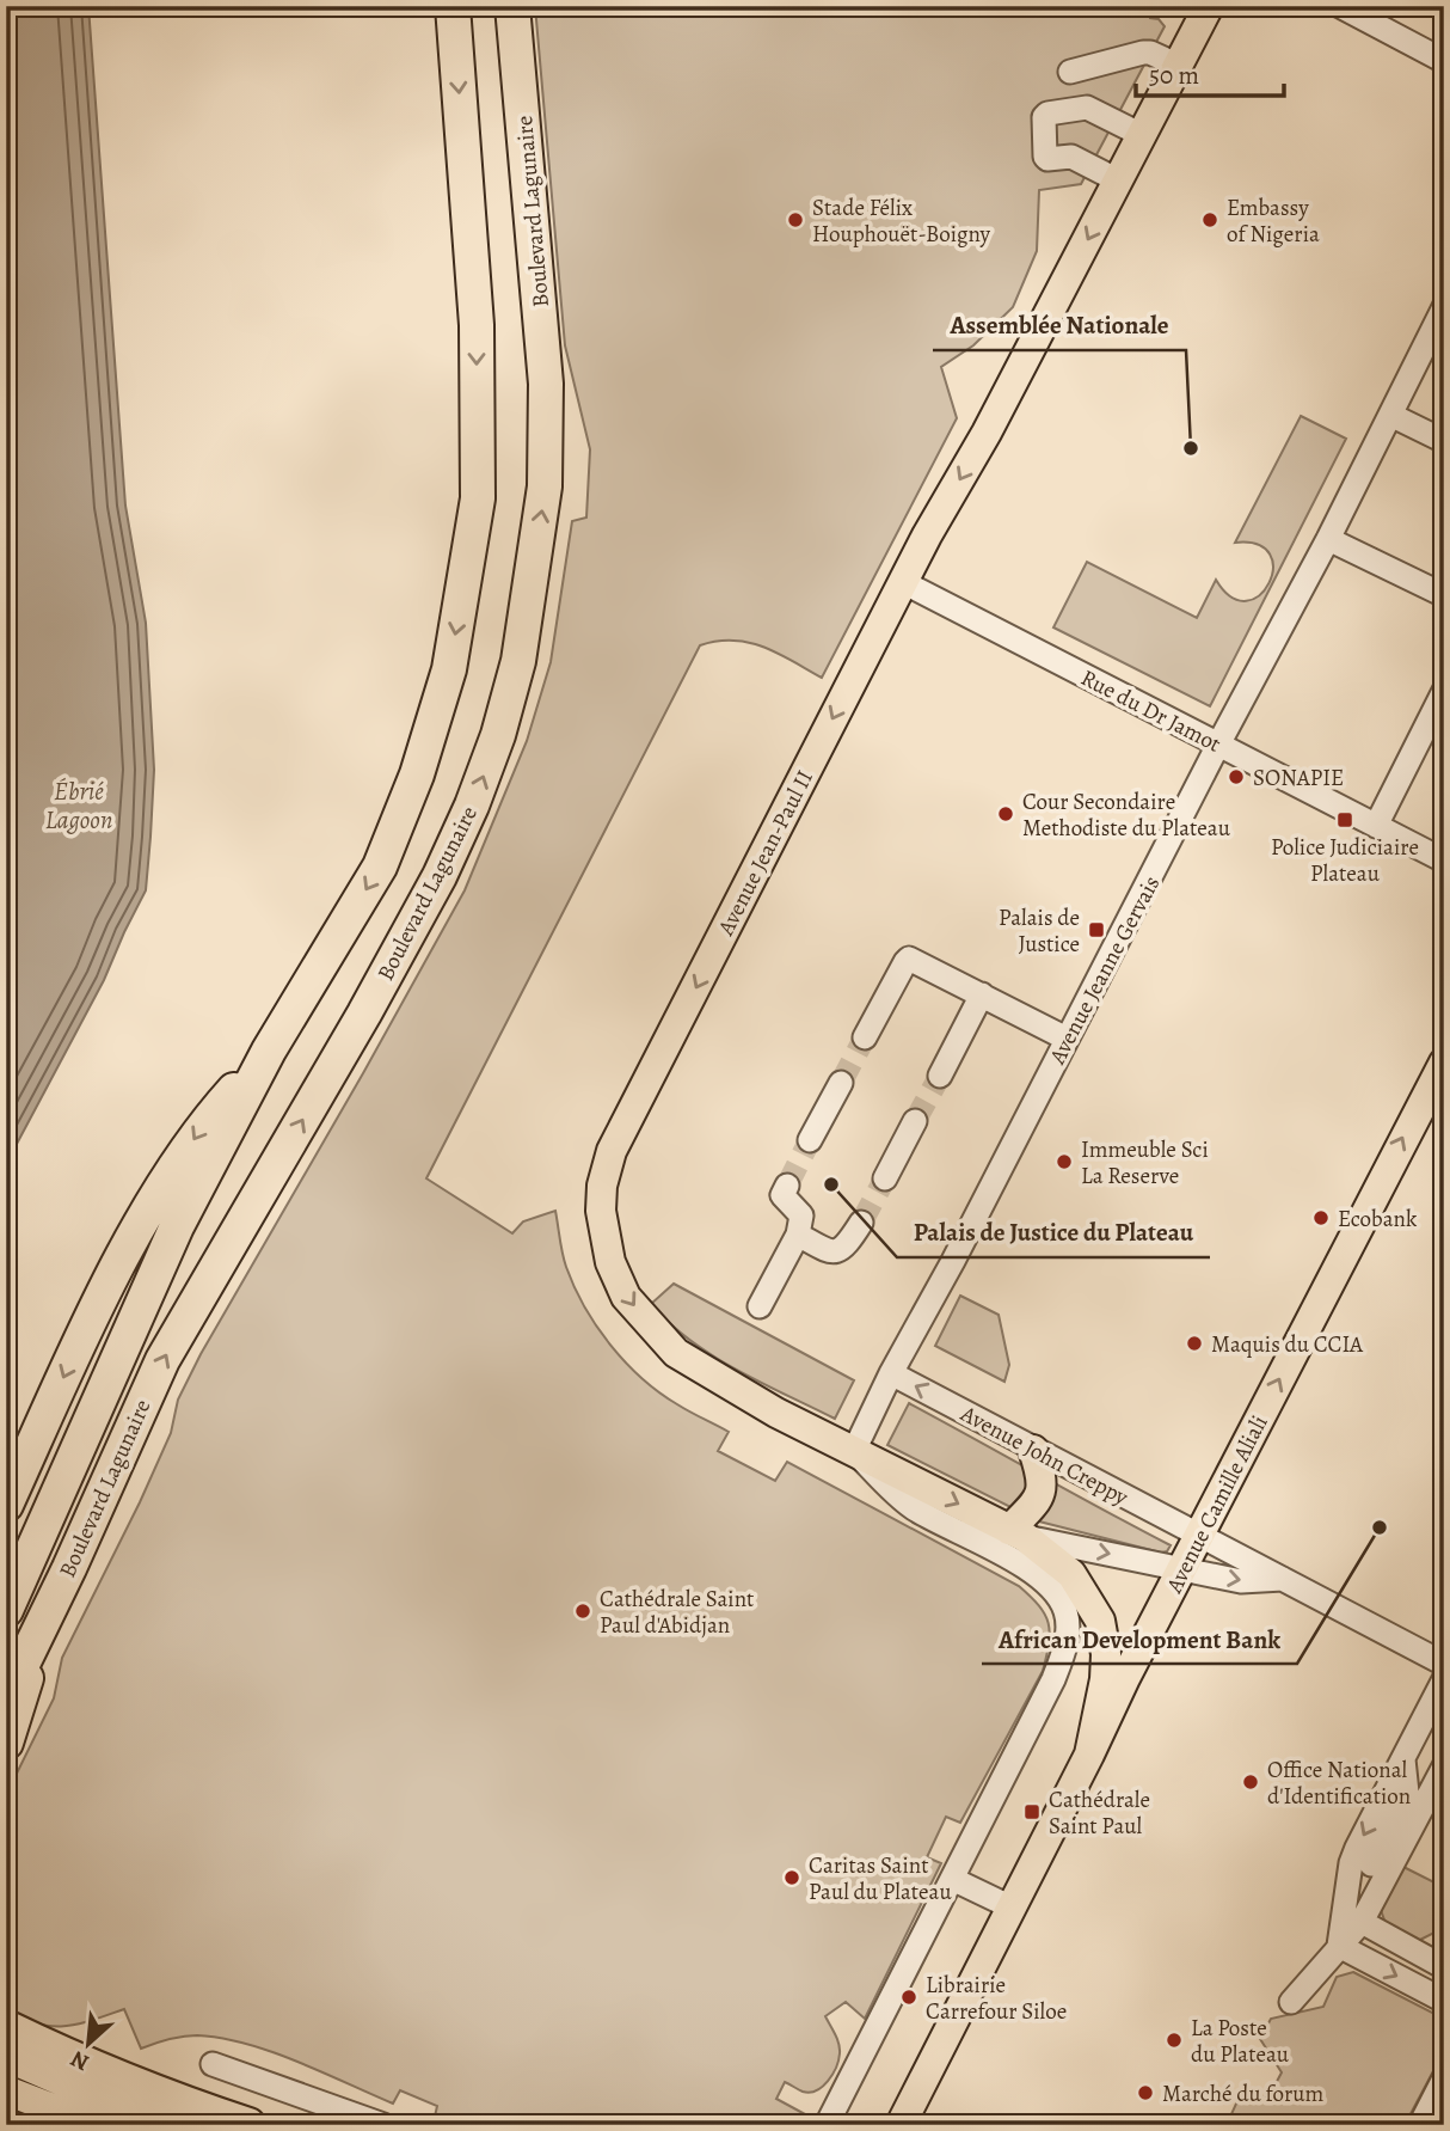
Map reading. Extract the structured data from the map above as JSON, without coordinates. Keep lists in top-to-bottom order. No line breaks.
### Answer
{"streets":{"highway":["Boulevard Lagunaire"],"main road":["Avenue Jean-Paul II","Avenue Camille Aliali"],"street":["Rue du Dr Jamot","Avenue Jeanne Gervais","Avenue John Creppy"]},"crossings":[["Rue du Dr Jamot","Avenue Jean-Paul II"],["Rue du Dr Jamot","Avenue Jeanne Gervais"],["Avenue Jean-Paul II","Avenue Jeanne Gervais"],["Avenue Jean-Paul II","Avenue John Creppy"],["Avenue Jean-Paul II","Avenue Camille Aliali"],["Avenue Jeanne Gervais","Avenue John Creppy"],["Avenue John Creppy","Avenue Camille Aliali"]],"one_way":["Avenue Camille Aliali"],"water":["Ébrié Lagoon"],"places":{"other":["Stade Félix Houphouët-Boigny","Embassy of Nigeria","Assemblée Nationale","SONAPIE","Cour Secondaire Methodiste du Plateau","Immeuble Sci La Reserve","Palais de Justice du Plateau","Ecobank","Maquis du CCIA","African Development Bank","Cathédrale Saint Paul d'Abidjan","Office National d'Identification","Caritas Saint Paul du Plateau","Librairie Carrefour Siloe","La Poste du Plateau","Marché du forum"],"transit":["Police Judiciaire Plateau","Palais de Justice","Cathédrale Saint Paul"]},"scale_bar":"50 m","north":"bottom left"}
